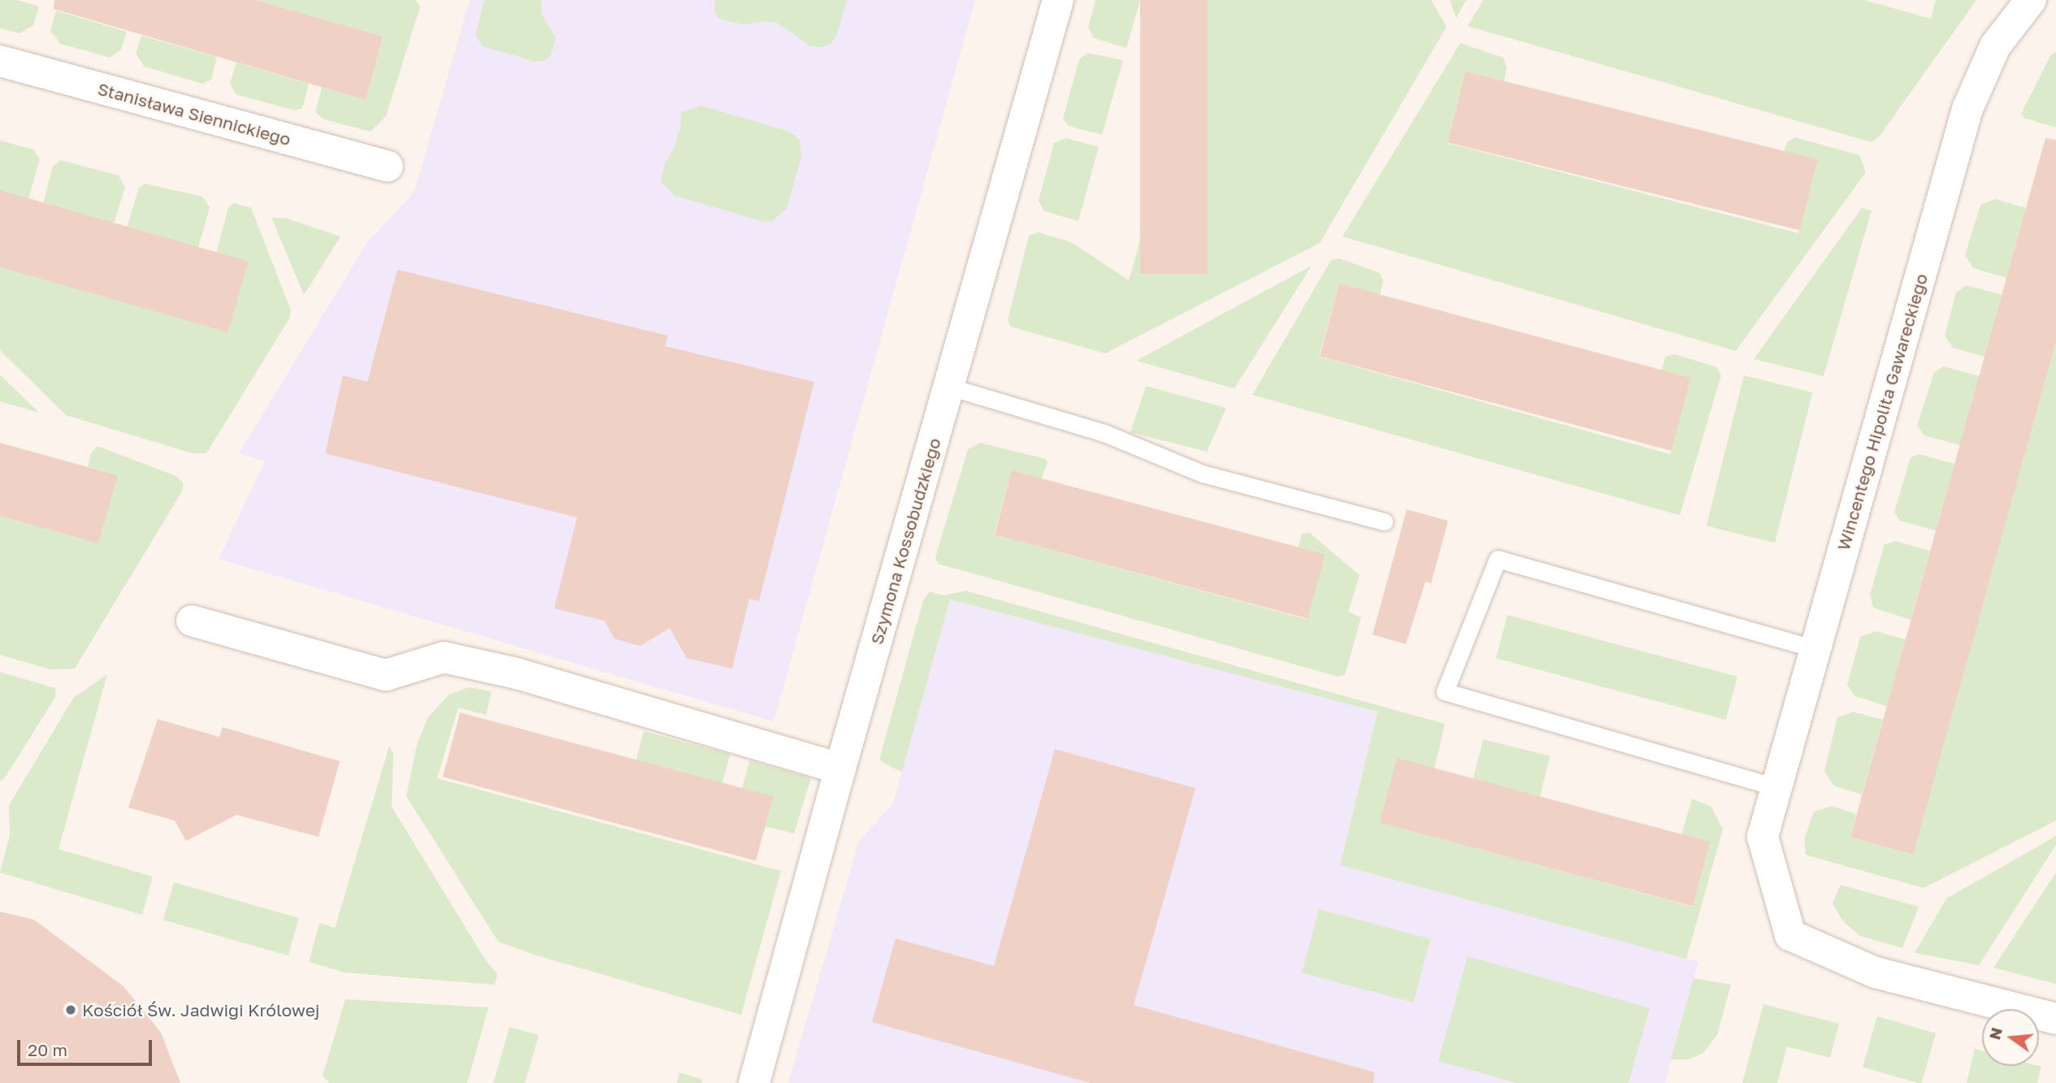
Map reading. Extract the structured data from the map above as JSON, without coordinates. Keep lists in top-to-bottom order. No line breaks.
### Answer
{"streets":{"street":["Stanisława Siennickiego","Wincentego Hipolita Gawareckiego","Szymona Kossobudzkiego"]},"places":["Kościół Św. Jadwigi Królowej"],"scale_bar":"20 m","north":"left"}
